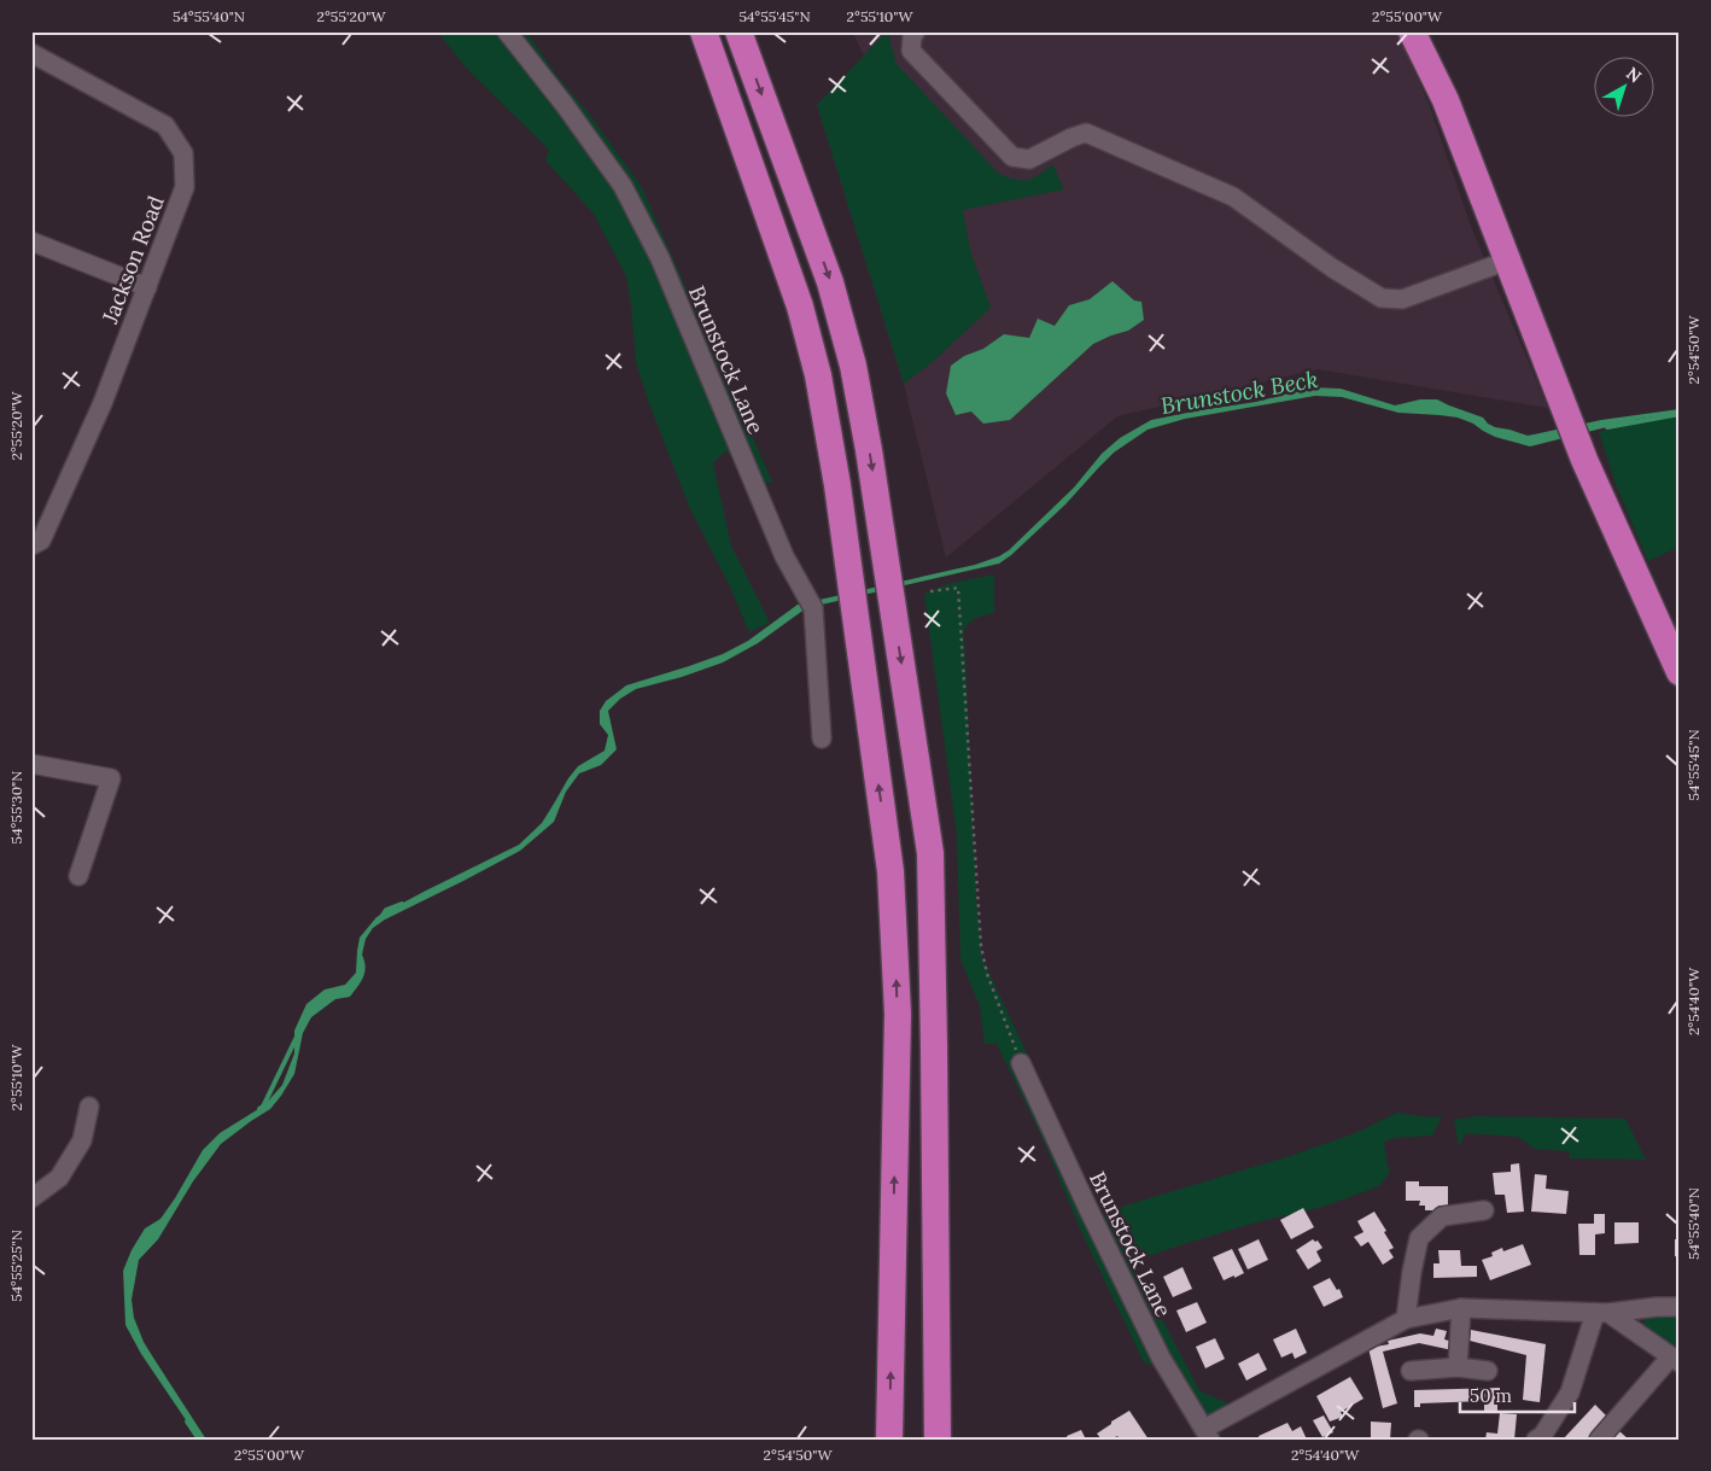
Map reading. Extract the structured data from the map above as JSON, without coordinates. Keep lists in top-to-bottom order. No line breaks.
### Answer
{"streets":{"street":["Jackson Road","Brunstock Lane"]},"water":["Brunstock Beck"],"scale_bar":"50 m","north":"top right","coordinates":["54°55'40\"N","2°55'20\"W","54°55'45\"N","2°55'10\"W","2°55'00\"W","2°54'50\"W","54°55'30\"N","2°54'40\"W","54°55'25\"N"]}
